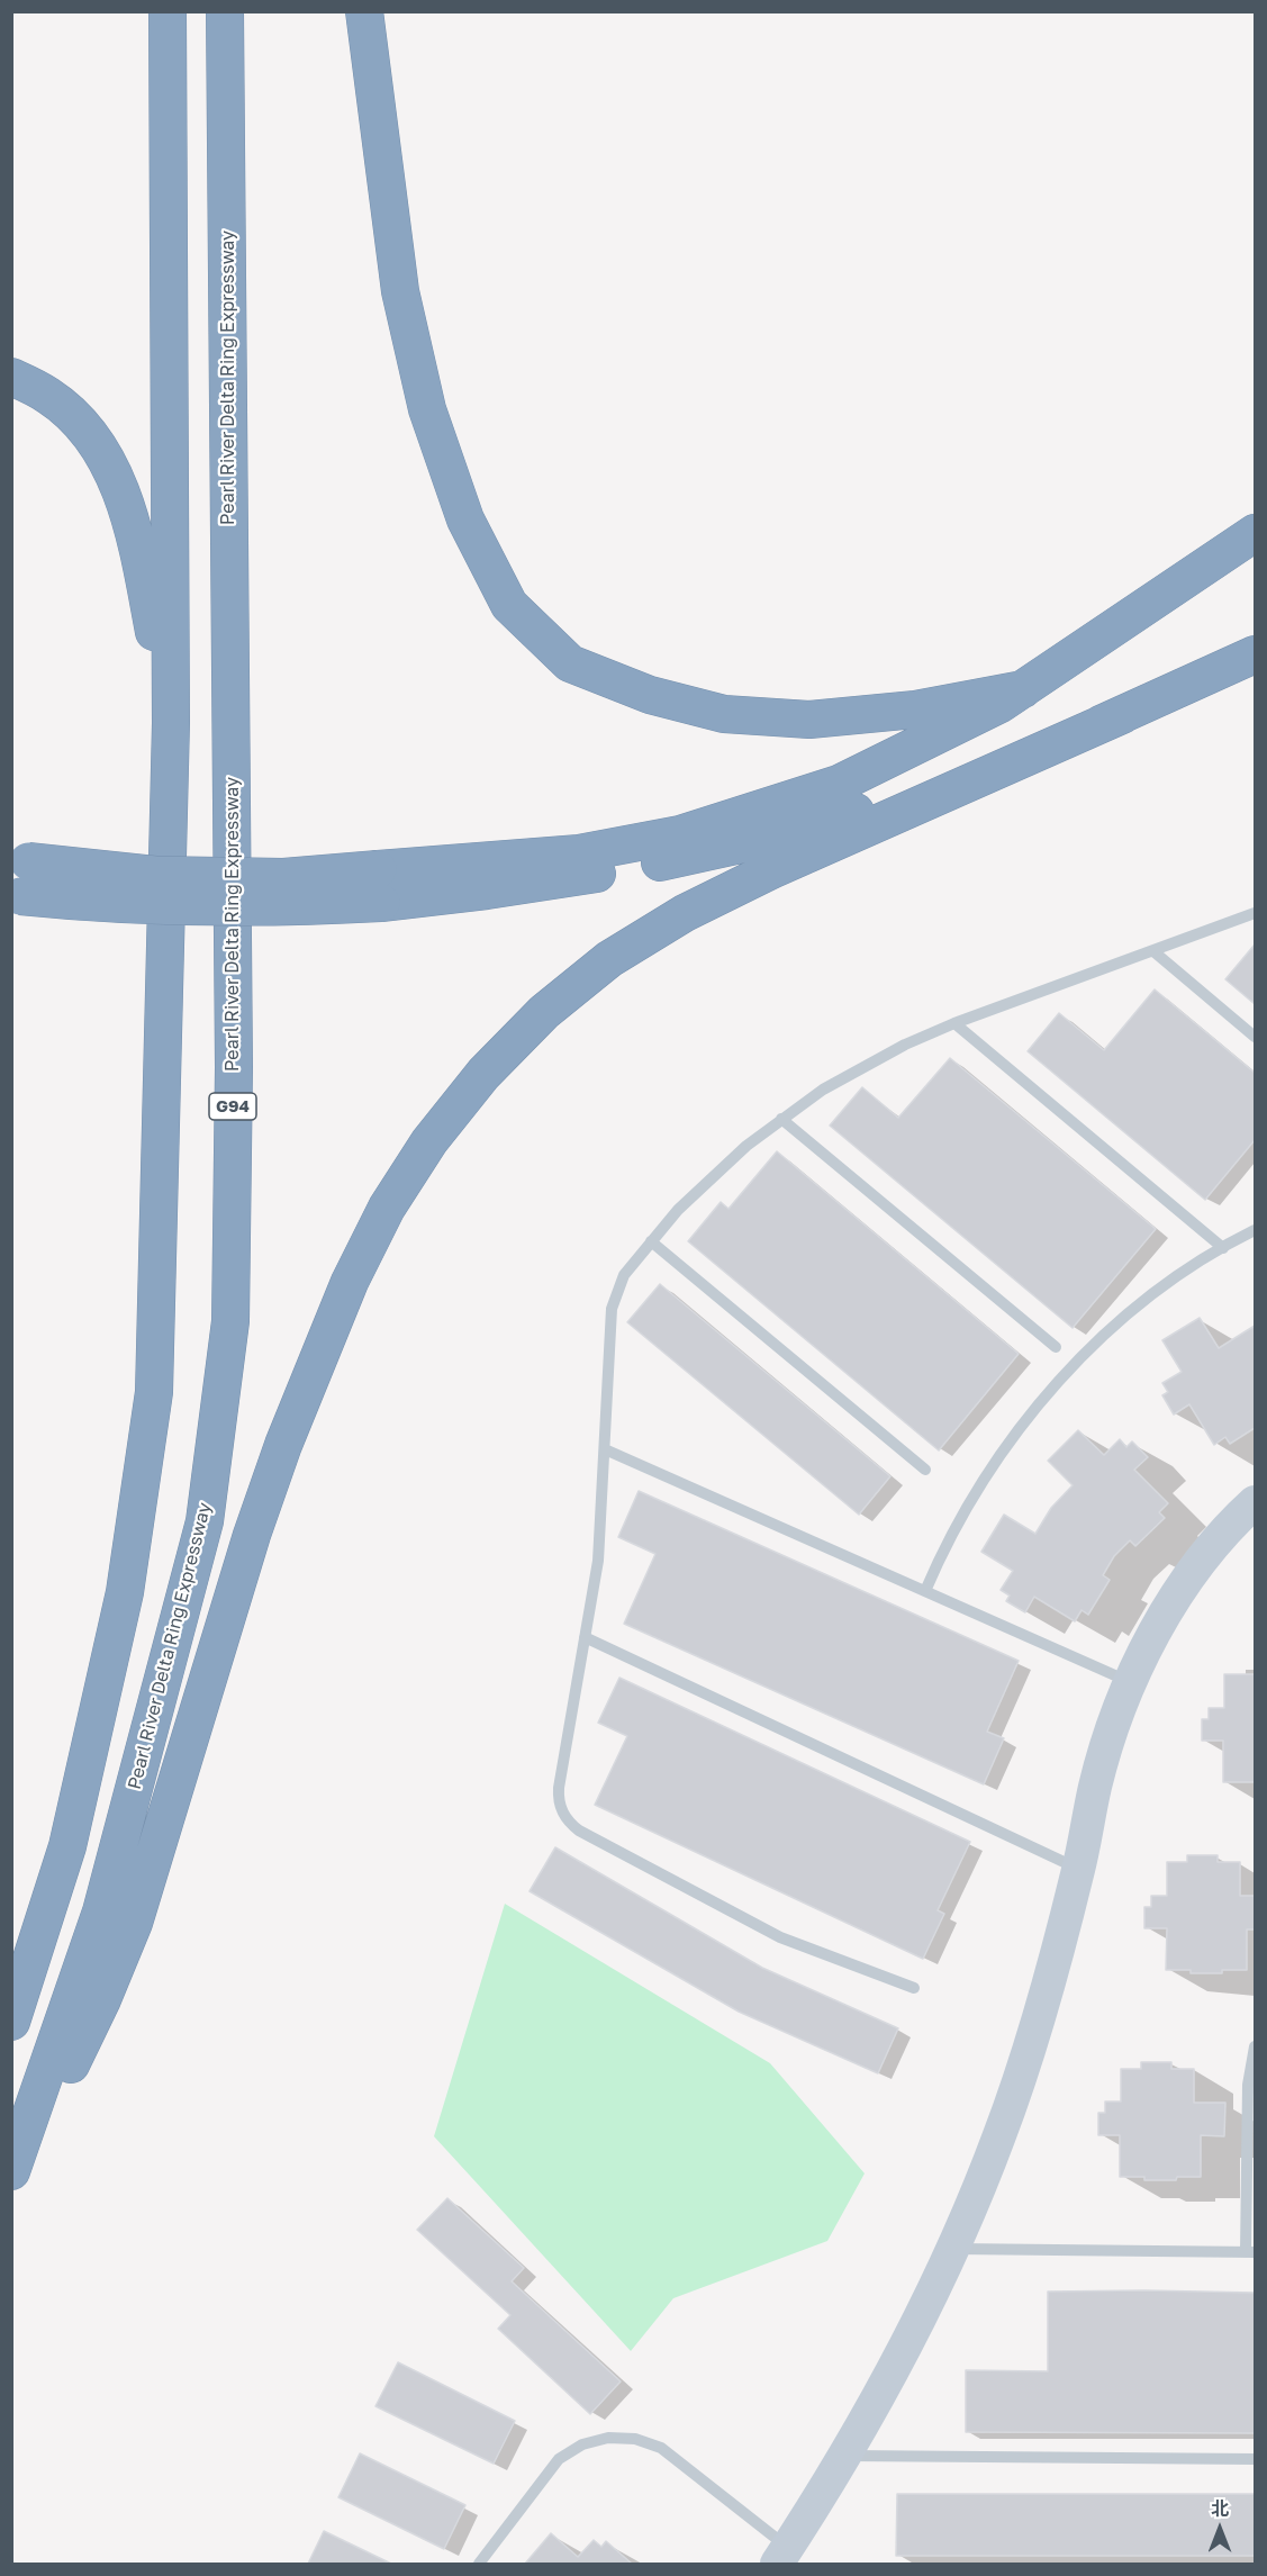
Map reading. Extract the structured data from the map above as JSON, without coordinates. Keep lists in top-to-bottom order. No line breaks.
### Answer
{"streets":{"highway":["Pearl River Delta Ring Expressway","G94"]},"north":"top"}
